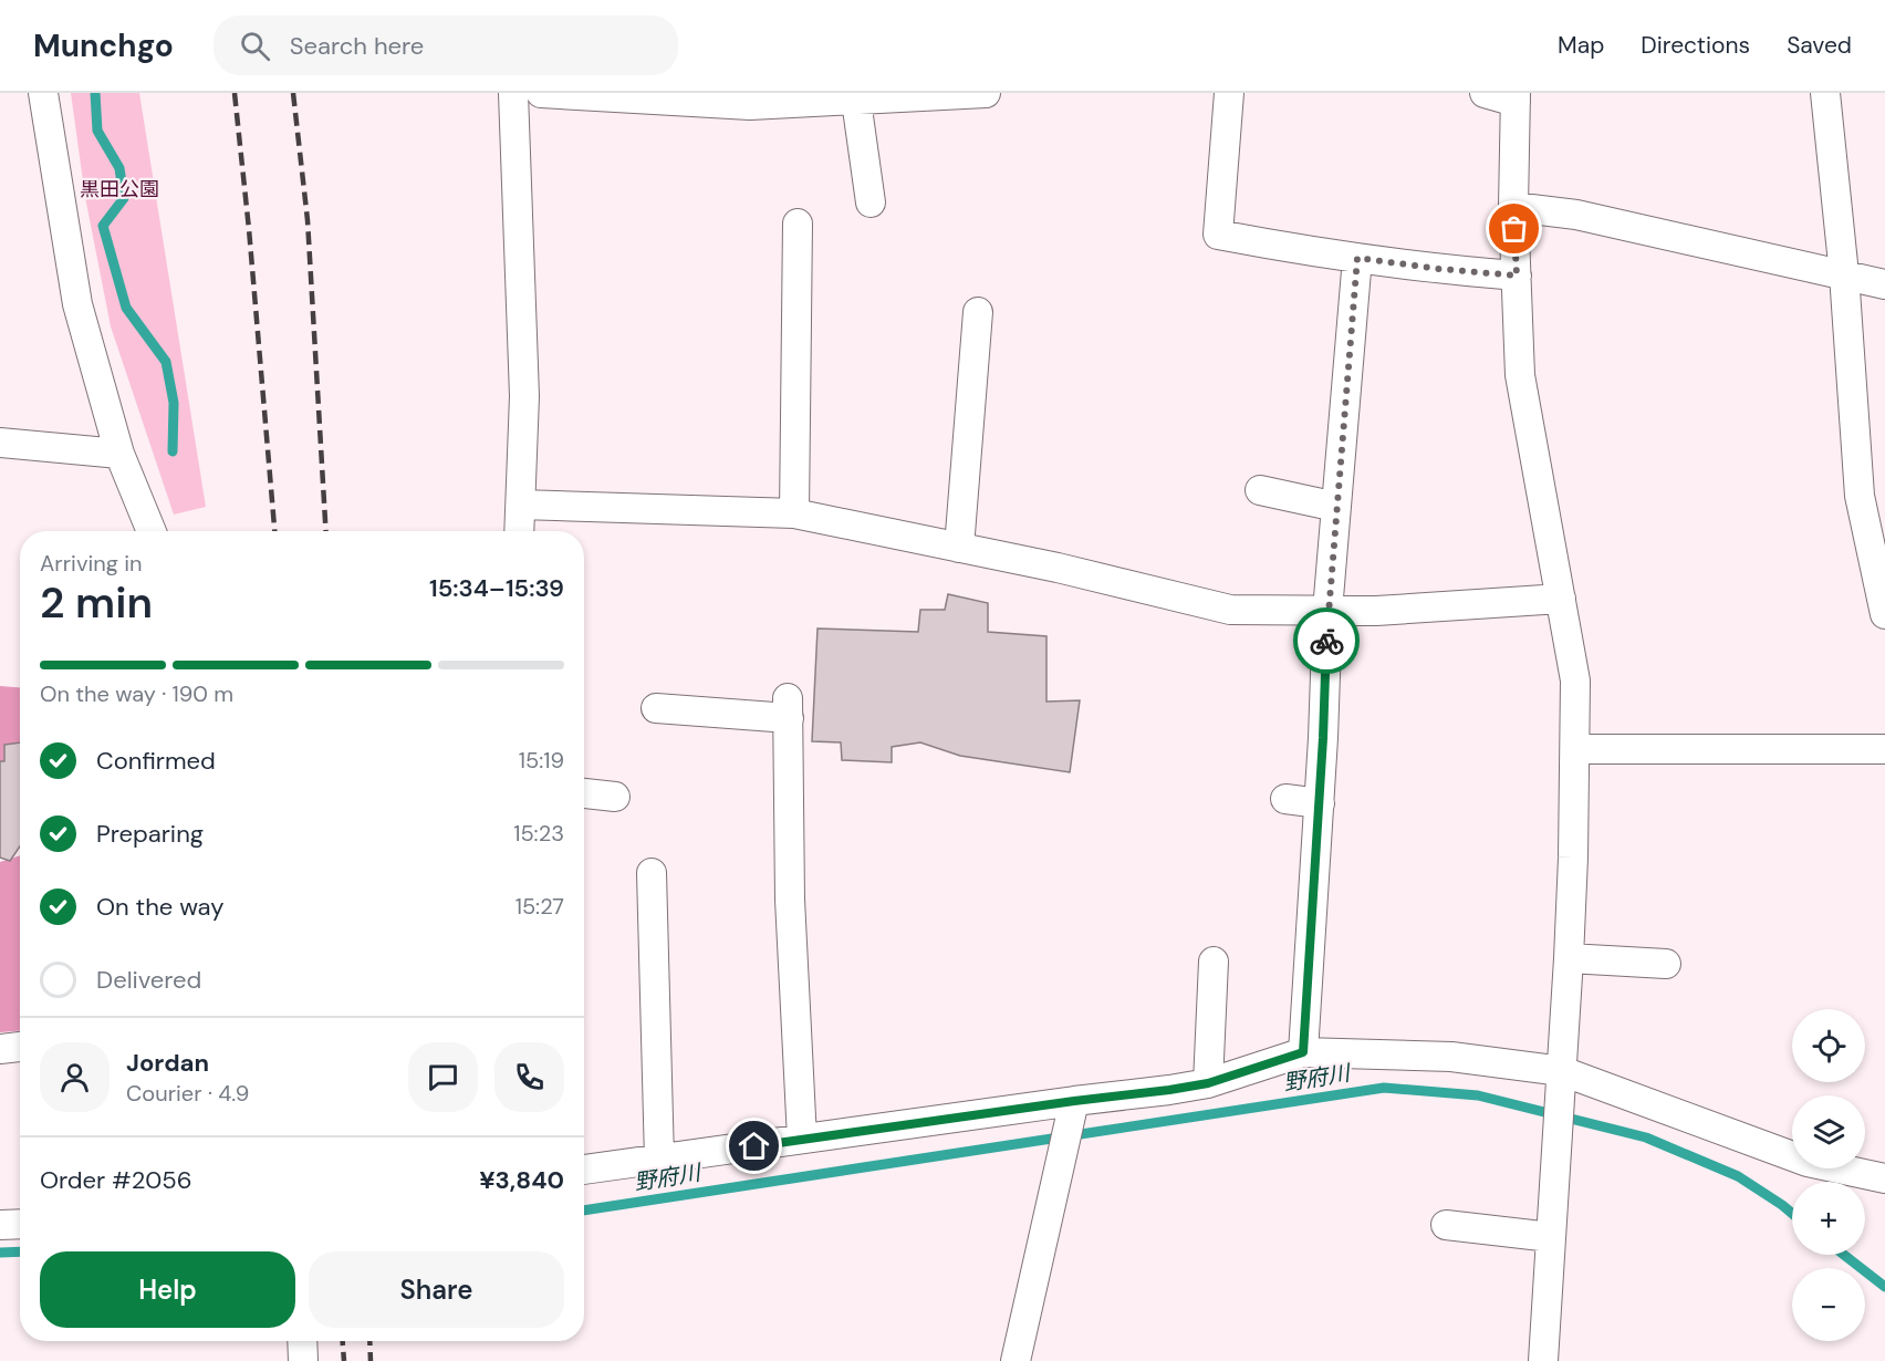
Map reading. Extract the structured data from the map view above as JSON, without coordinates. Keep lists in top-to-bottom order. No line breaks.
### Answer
{"water":["野府川"],"parks":["黒田公園"],"page":{"header":"Munchgo","search":"Search here","nav":["Map","Directions","Saved"],"heading":["2 min","Arriving in","15:34–15:39"],"panel":["Jordan","Courier · 4.9","Order #2056","¥3,840"],"bar":"On the way · 190 m","list":[["Confirmed","15:19"],["Preparing","15:23"],["On the way","15:27"],"Delivered"],"map_buttons":["+","−"],"buttons":["Help","Share"]}}
